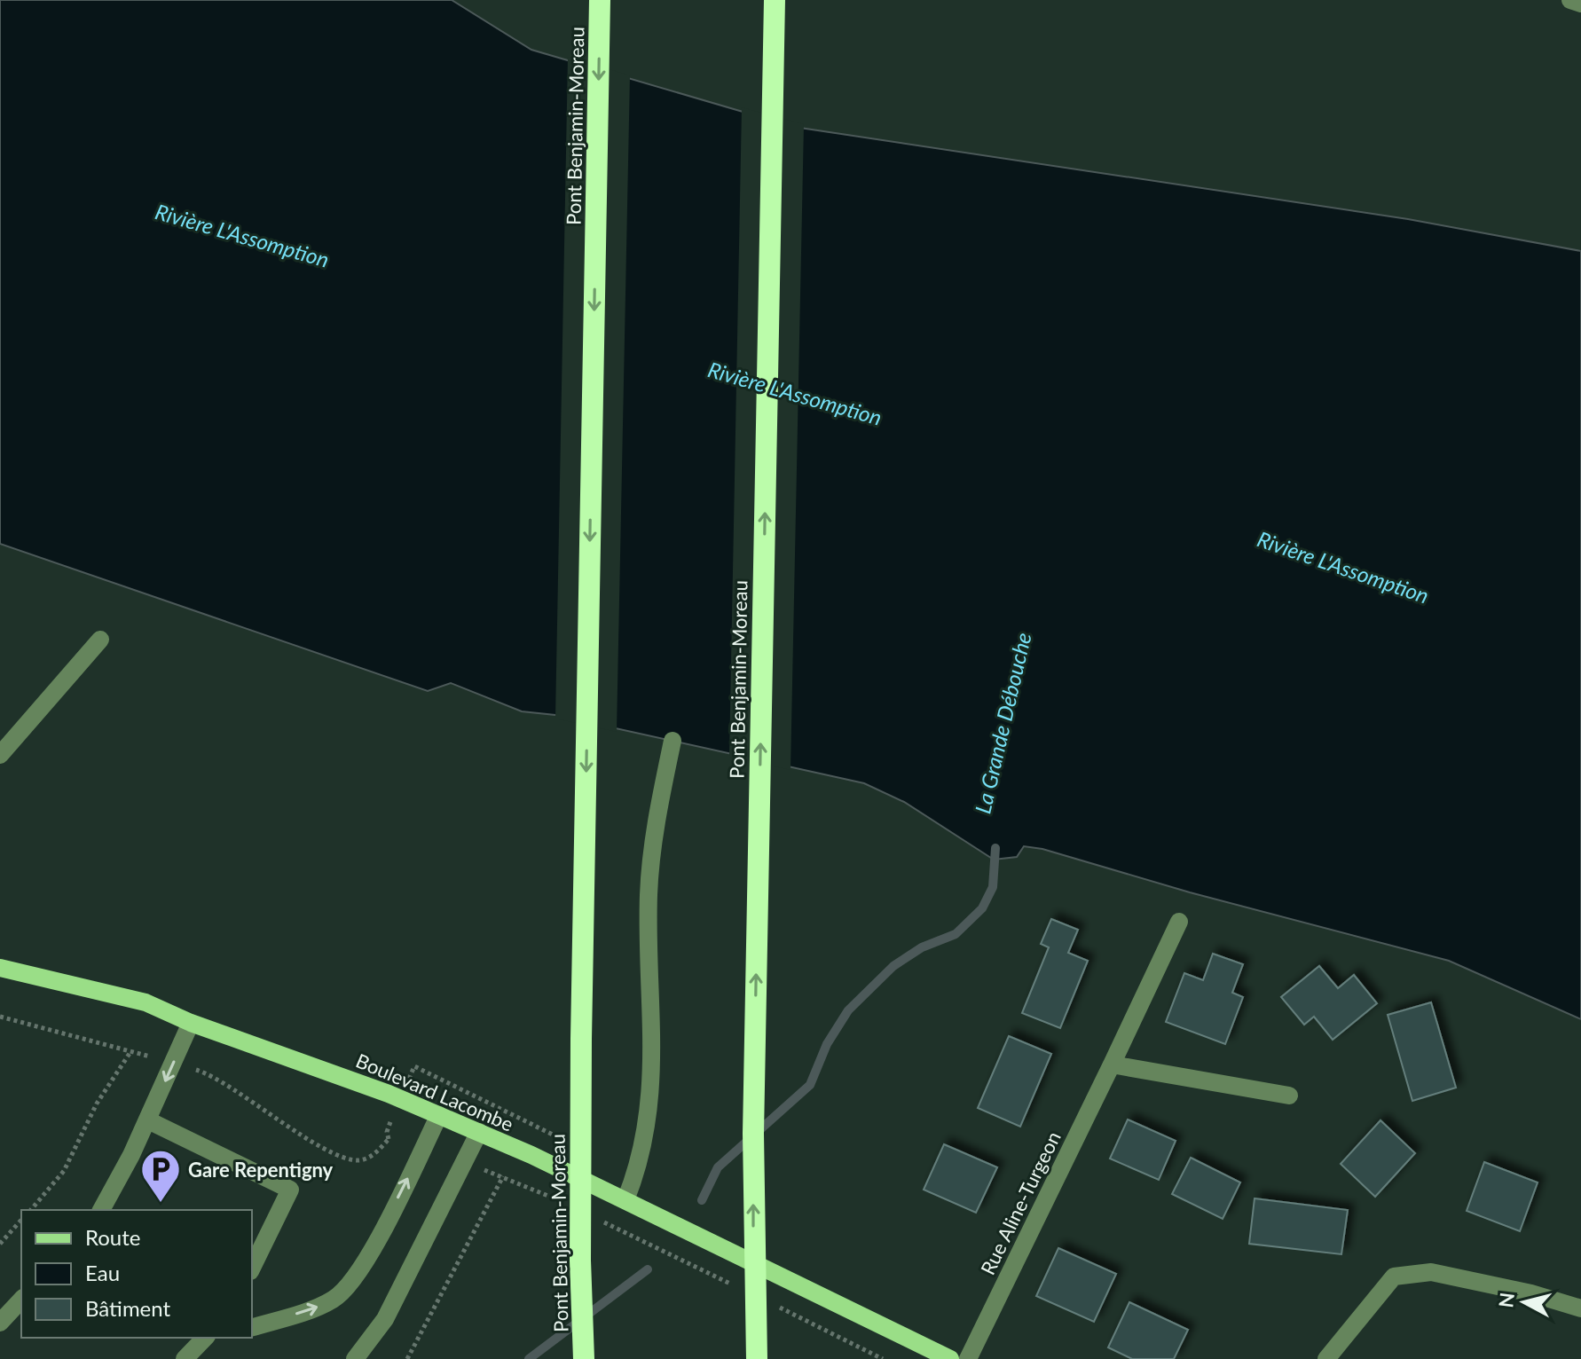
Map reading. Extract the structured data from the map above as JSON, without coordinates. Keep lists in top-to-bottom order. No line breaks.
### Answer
{"streets":{"highway":["Pont Benjamin-Moreau"],"main road":["Boulevard Lacombe"],"street":["Rue Aline-Turgeon"]},"water":["Rivière L'Assomption","La Grande Débouche"],"places":{"parking":["Gare Repentigny"]},"legend":["Route","Eau","Bâtiment"],"north":"left"}
